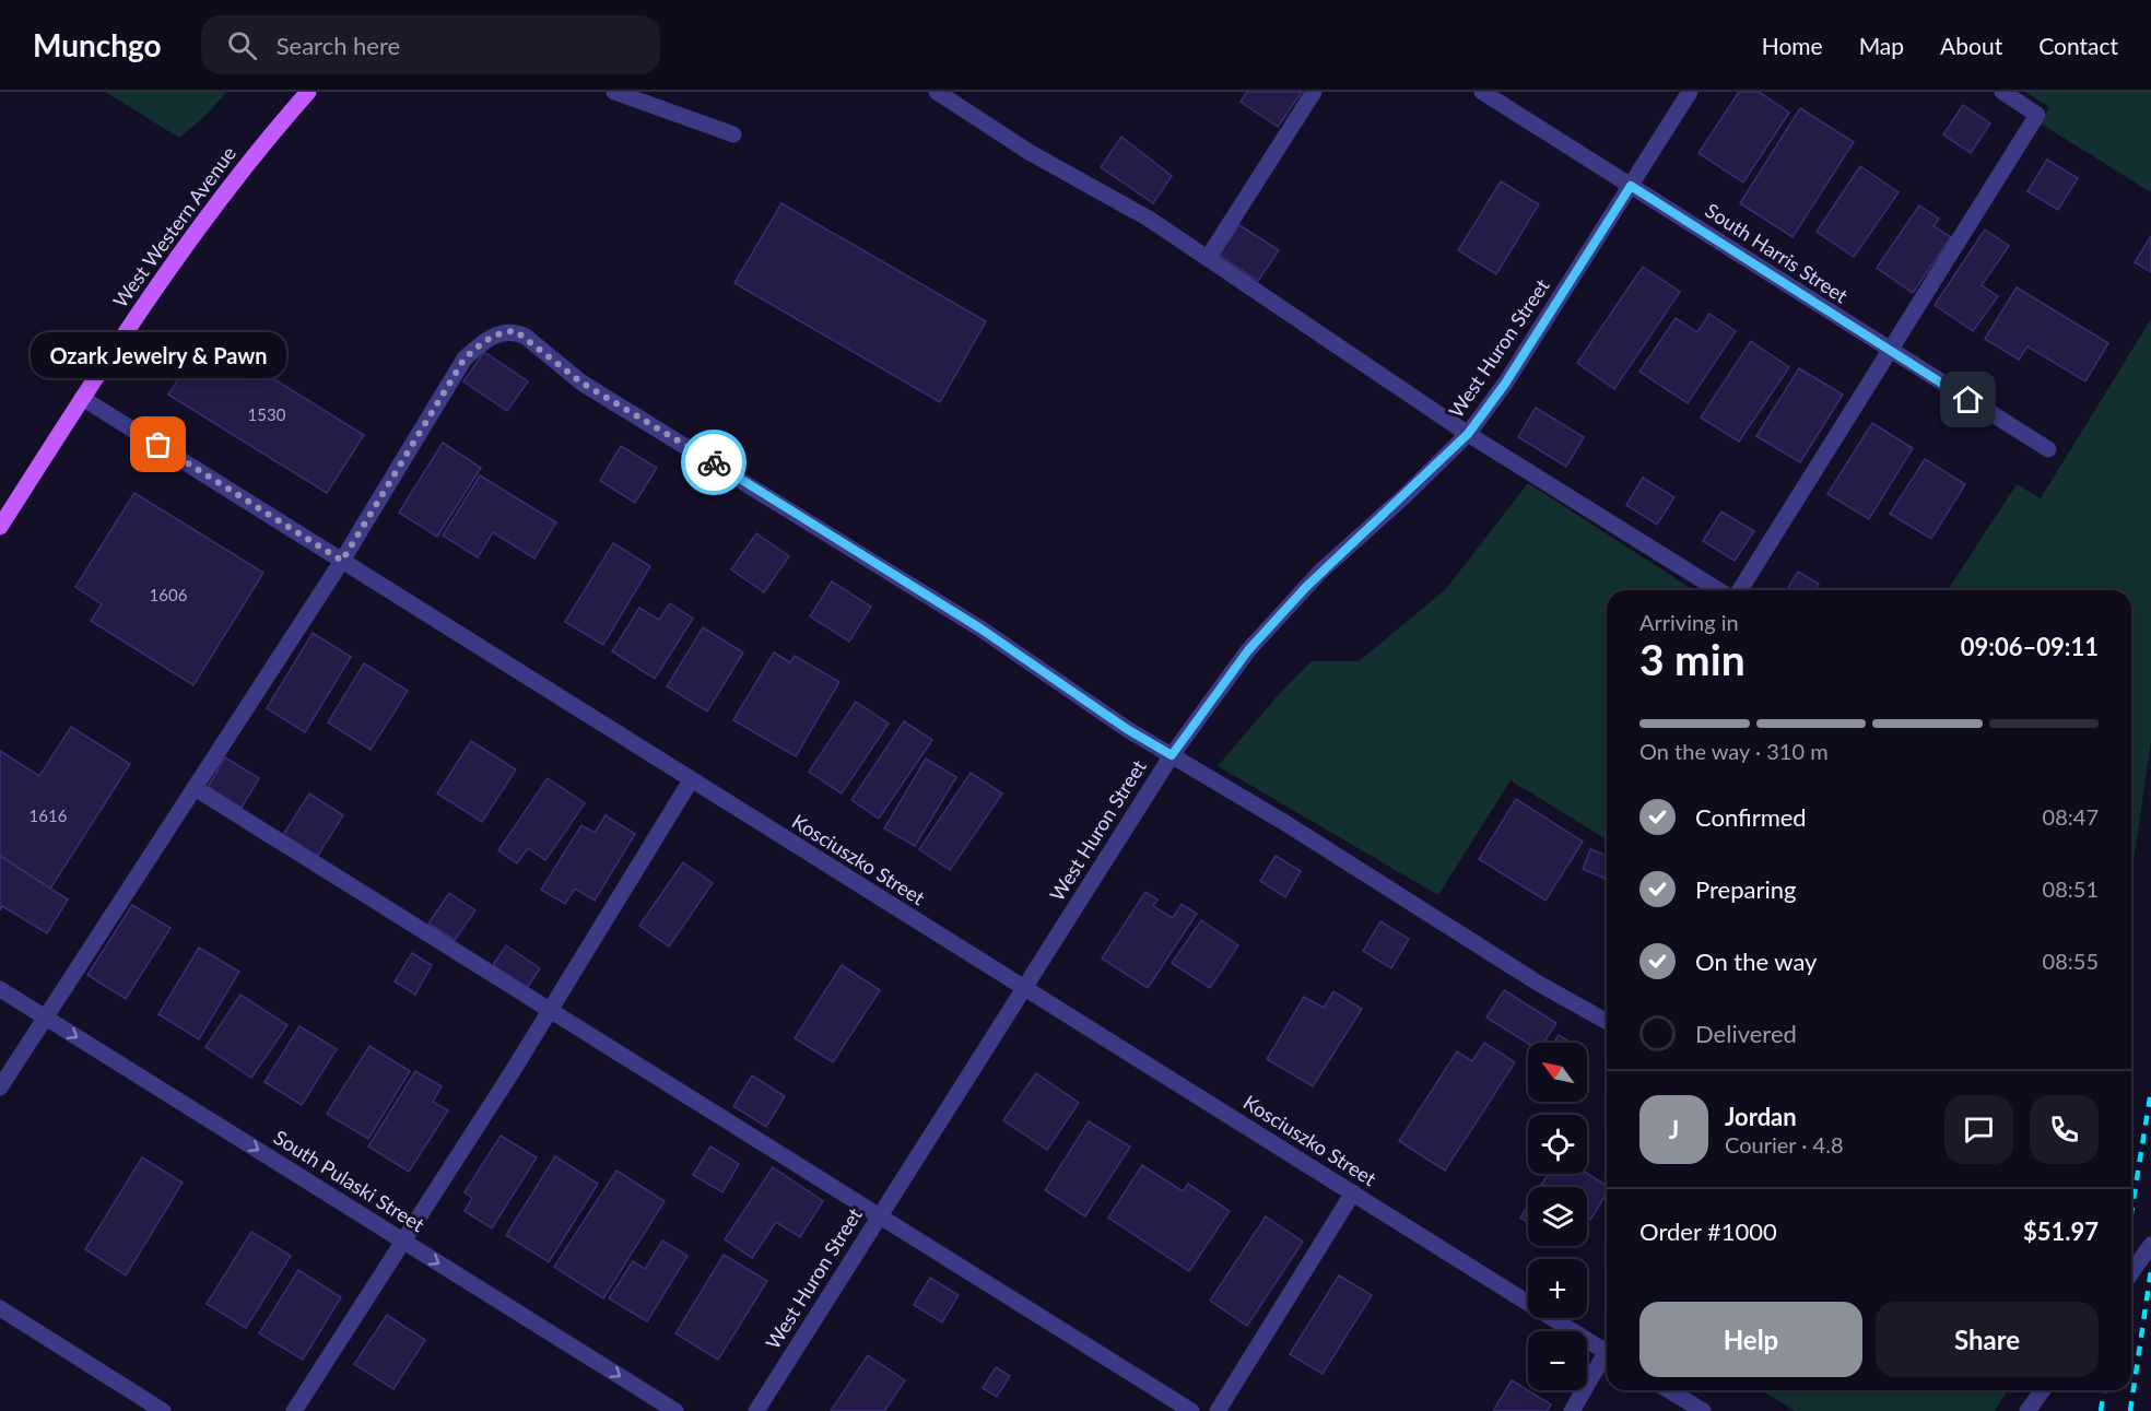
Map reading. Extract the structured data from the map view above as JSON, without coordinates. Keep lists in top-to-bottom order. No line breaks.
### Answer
{"streets":{"main road":["West Western Avenue"],"street":["South Harris Street","West Huron Street","Kosciuszko Street","South Pulaski Street"]},"crossings":[["West Western Avenue","Kosciuszko Street"],["South Harris Street","West Huron Street"],["West Huron Street","Kosciuszko Street"]],"one_way":["South Pulaski Street"],"places":["Ozark Jewelry & Pawn"],"house_numbers":["1530","1606","1616"],"north":"top left","page":{"header":"Munchgo","search":"Search here","nav":["Home","Map","About","Contact"],"bubble":"Ozark Jewelry & Pawn","heading":["3 min","Arriving in","09:06–09:11"],"panel":["Jordan","Courier · 4.8","Order #1000","$51.97"],"bar":"On the way · 310 m","list":[["Confirmed","08:47"],["Preparing","08:51"],["On the way","08:55"],"Delivered"],"map_buttons":["+","−"],"round":"J","buttons":["Help","Share"]}}
